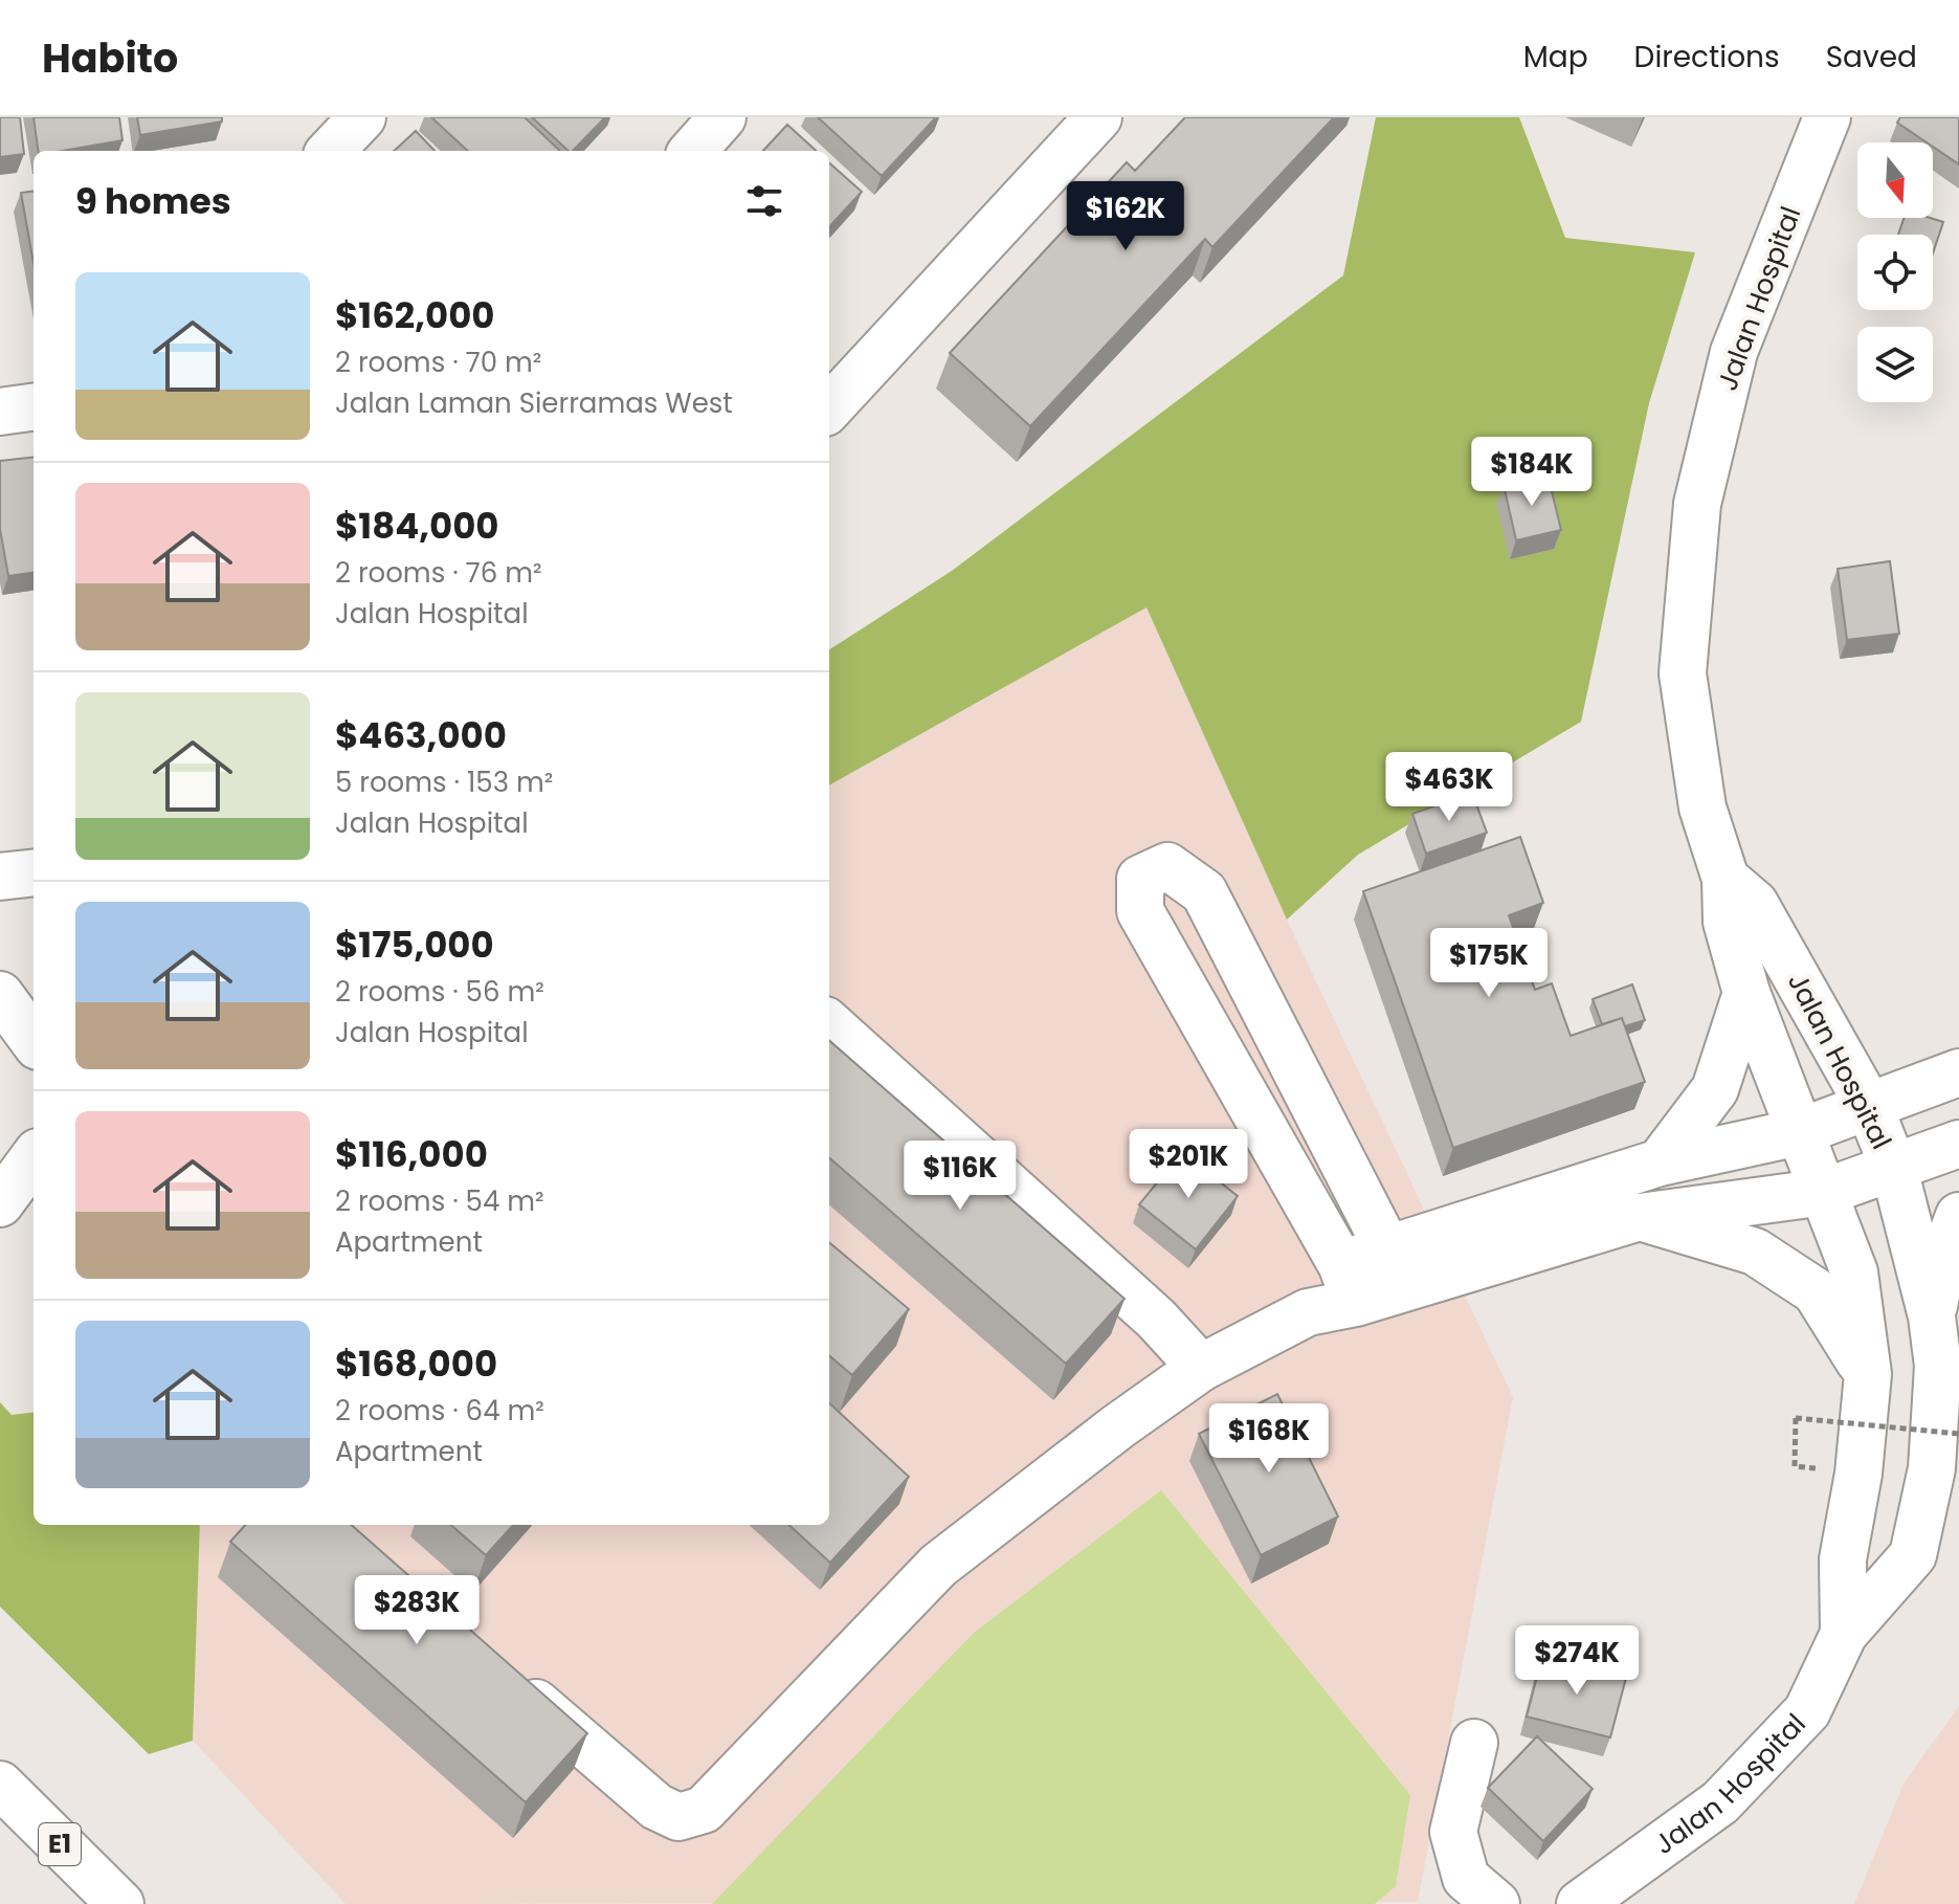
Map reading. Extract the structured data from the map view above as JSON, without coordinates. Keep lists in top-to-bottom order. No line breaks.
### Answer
{"streets":{"main road":["Jalan Hospital","E1"]},"north":"bottom","page":{"header":"Habito","nav":["Map","Directions","Saved"],"heading":"9 homes","price":["$162K","$184K","$463K","$175K","$201K","$116K","$168K","$283K","$274K"],"list":[{"name":"$162,000","note":"2 rooms · 70 m² · Jalan Laman Sierramas West"},{"name":"$184,000","note":"2 rooms · 76 m² · Jalan Hospital"},{"name":"$463,000","note":"5 rooms · 153 m² · Jalan Hospital"},{"name":"$175,000","note":"2 rooms · 56 m² · Jalan Hospital"},{"name":"$116,000","note":"2 rooms · 54 m² · Apartment"},{"name":"$168,000","note":"2 rooms · 64 m² · Apartment"}]}}
